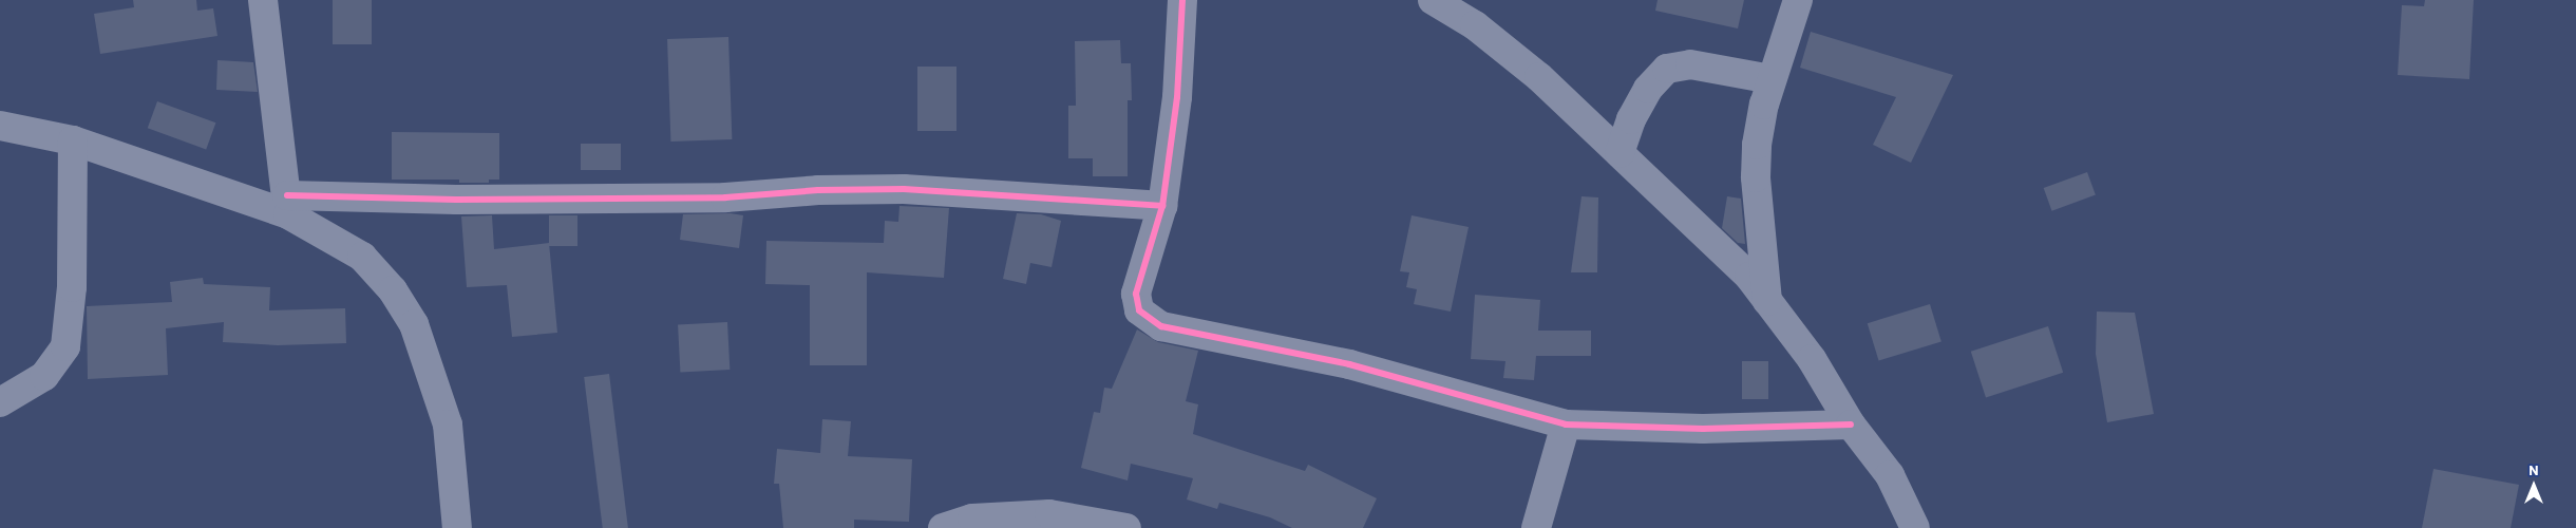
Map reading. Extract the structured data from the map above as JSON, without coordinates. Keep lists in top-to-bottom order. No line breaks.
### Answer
{"north":"top"}
